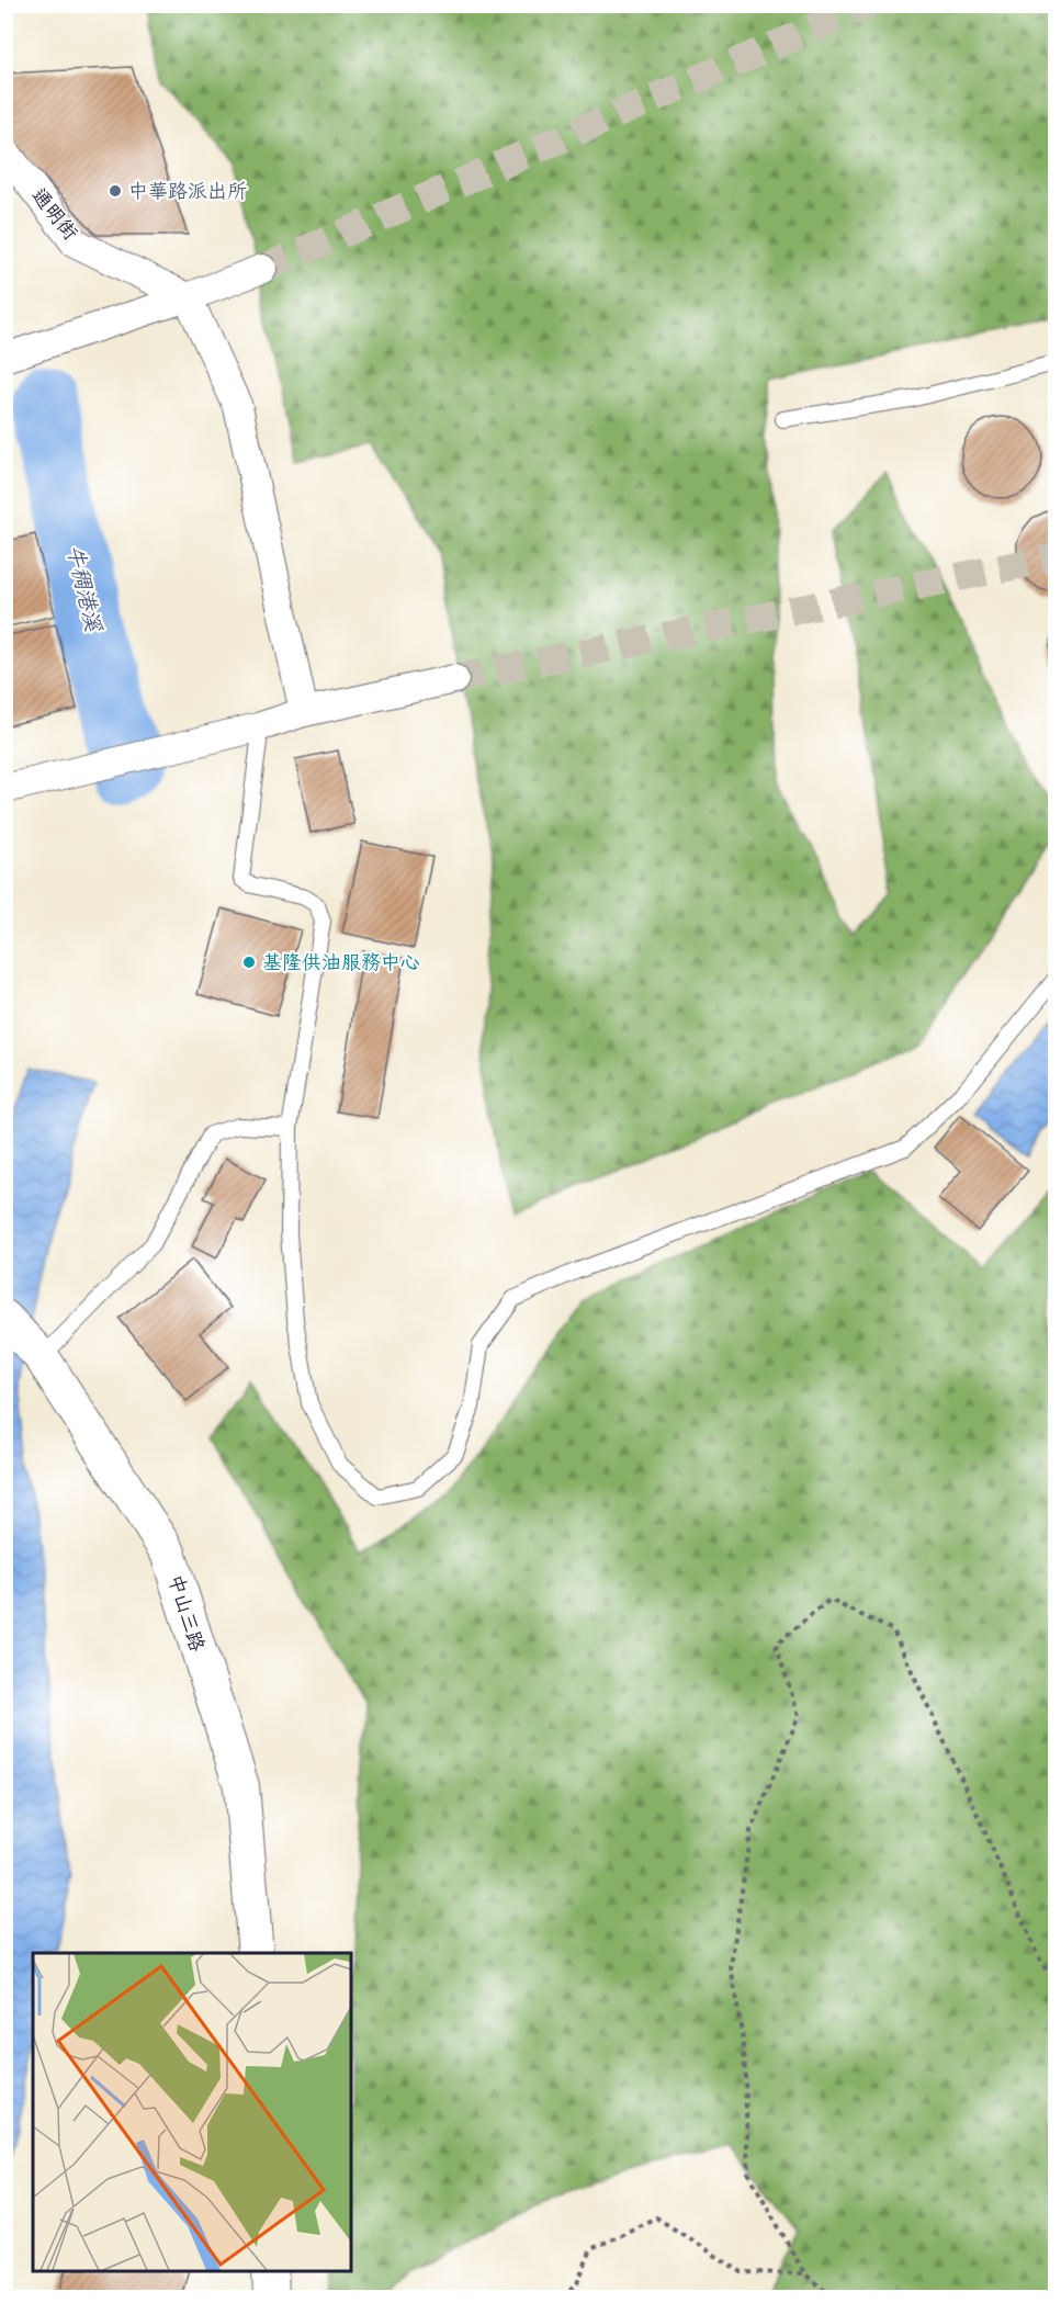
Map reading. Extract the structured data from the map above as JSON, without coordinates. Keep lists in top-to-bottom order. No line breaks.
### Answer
{"streets":{"street":["通明街","中山三路"]},"water":["牛稠港溪"],"places":["中華路派出所","基隆供油服務中心"]}
